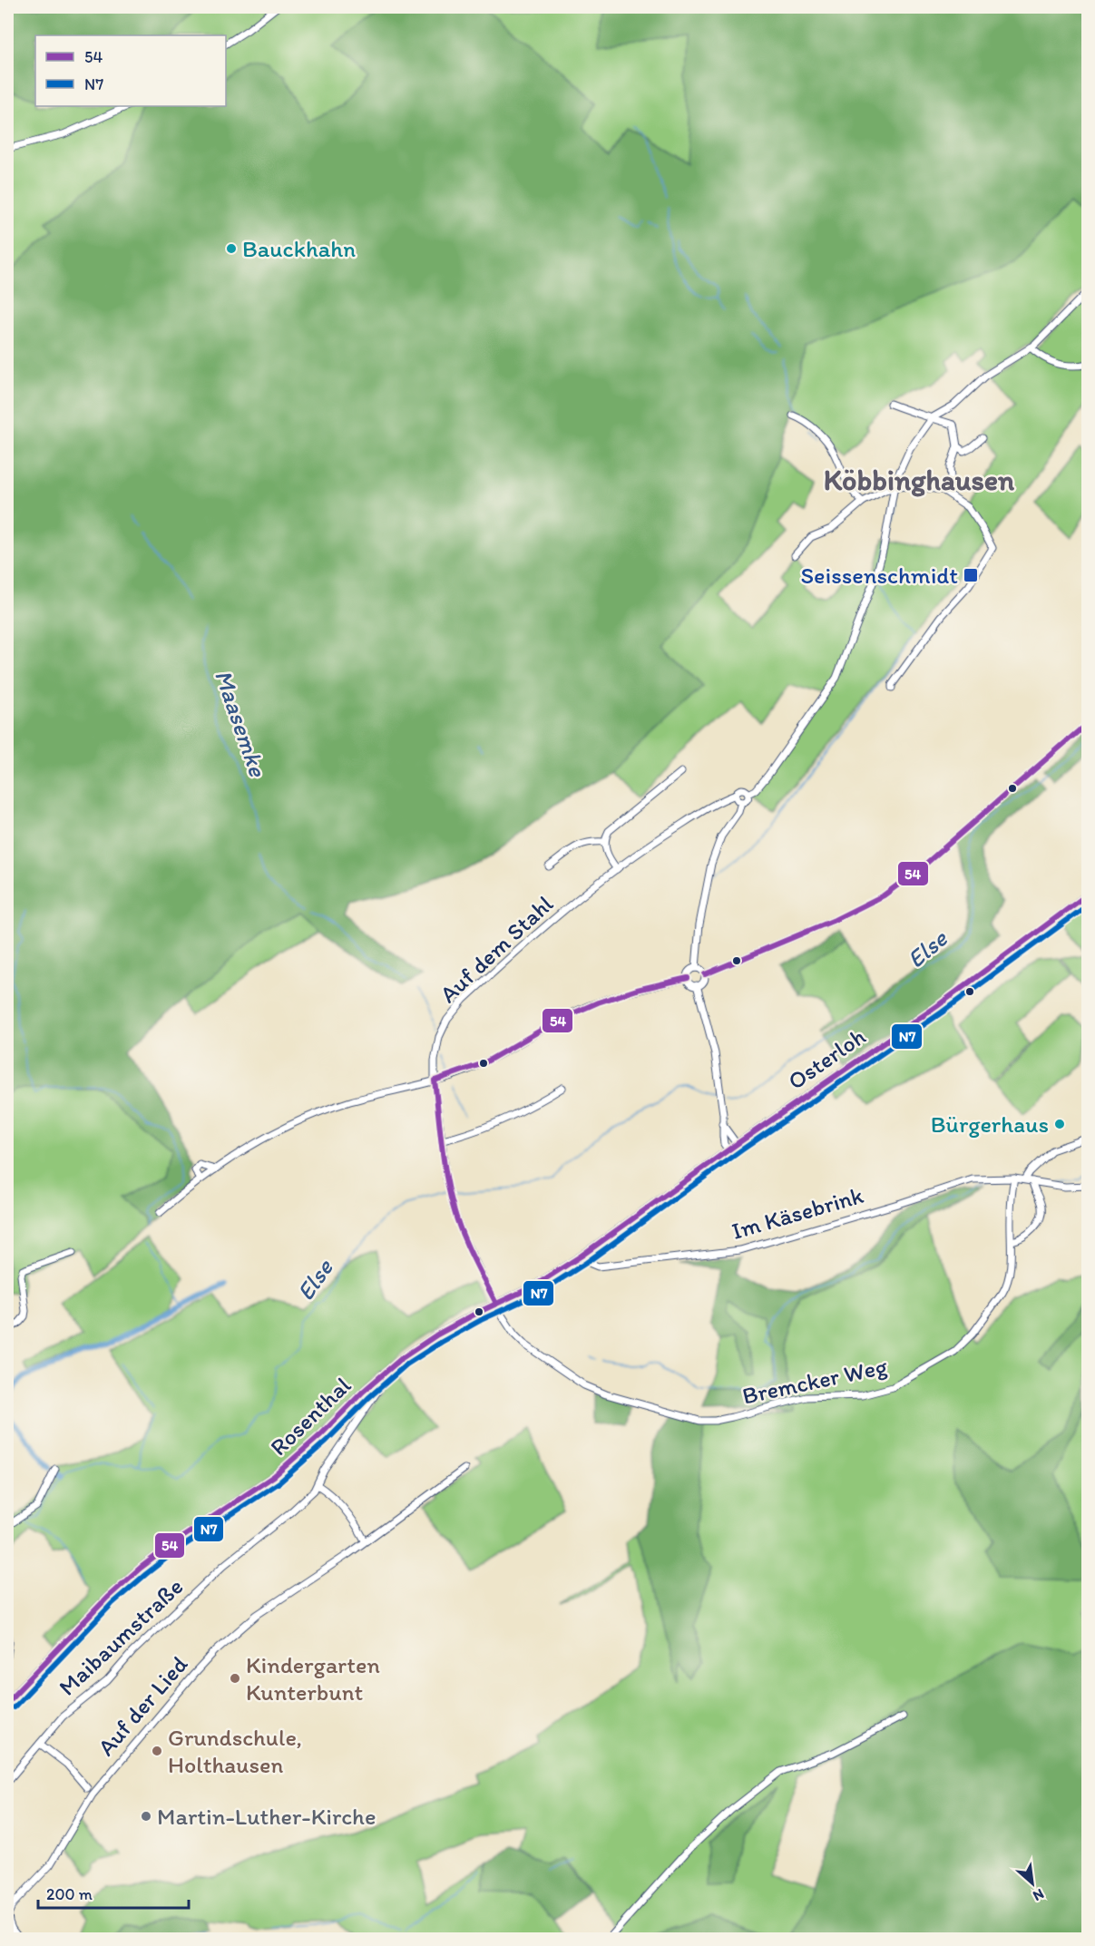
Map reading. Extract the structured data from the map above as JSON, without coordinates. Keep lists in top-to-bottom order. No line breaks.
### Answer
{"streets":{"main road":["Osterloh","Rosenthal"],"street":["Auf dem Stahl","Im Käsebrink","Bremcker Weg","Maibaumstraße","Auf der Lied"]},"crossings":[["Auf dem Stahl","Osterloh"],["Auf dem Stahl","Bremcker Weg"],["Auf dem Stahl","Rosenthal"],["Osterloh","Im Käsebrink"],["Osterloh","Bremcker Weg"],["Osterloh","Rosenthal"],["Im Käsebrink","Bremcker Weg"],["Bremcker Weg","Rosenthal"],["Rosenthal","Maibaumstraße"]],"districts":["Köbbinghausen"],"water":["Maasemke","Else"],"places":{"other":["Bauckhahn","Bürgerhaus","Kindergarten Kunterbunt","Grundschule, Holthausen","Martin-Luther-Kirche"],"transit":["Seissenschmidt"]},"lines":["transit line 54","transit line N7"],"legend":["54","N7"],"scale_bar":"200 m","north":"bottom right"}
